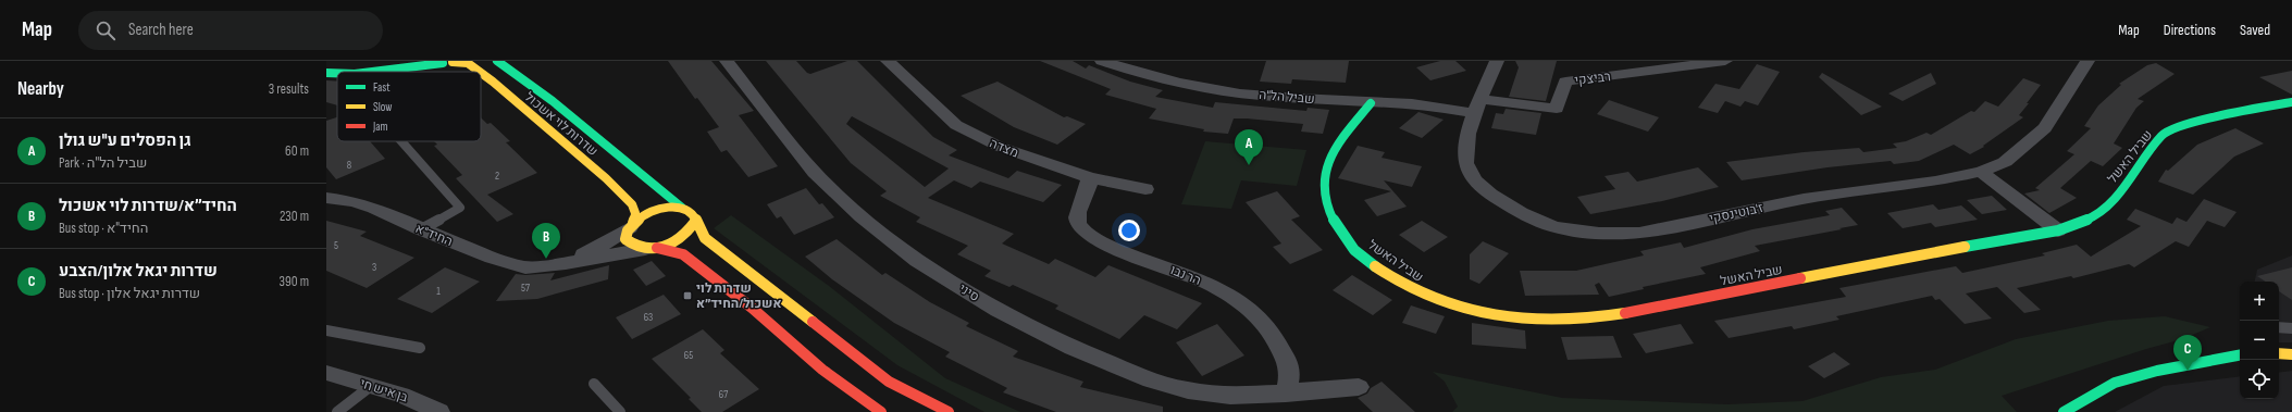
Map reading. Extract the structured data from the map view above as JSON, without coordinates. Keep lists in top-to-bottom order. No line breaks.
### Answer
{"streets":{"main road":["שדרות לוי אשכול","שביל האשל"],"street":["רביצקי","שביל הל\"ה","מצדה","ז'בוטינסקי","החיד\"א","הר נבו","סיני","בן איש חי"]},"crossings":[["רביצקי","שביל הל\"ה"],["רביצקי","ז'בוטינסקי"],["שביל הל\"ה","שביל האשל"],["שביל הל\"ה","ז'בוטינסקי"],["שדרות לוי אשכול","החיד\"א"],["מצדה","הר נבו"],["הר נבו","סיני"]],"places":{"transit":["שדרות לוי אשכול/החיד״א"]},"house_numbers":["8","2","5","3","57","1","63","65","67"],"legend":["Fast","Slow","Jam"],"page":{"header":"Map","search":"Search here","nav":["Map","Directions","Saved"],"heading":["Nearby","3 results"],"list":[{"mark":"A","name":"גן הפסלים ע\"ש גולן","note":"Park · שביל הל\"ה","value":"60 m"},{"mark":"B","name":"החיד״א/שדרות לוי אשכול","note":"Bus stop · החיד\"א","value":"230 m"},{"mark":"C","name":"שדרות יגאל אלון/הצבע","note":"Bus stop · שדרות יגאל אלון","value":"390 m"}],"pins":["A","B","C"],"map_buttons":["+","−"]}}
